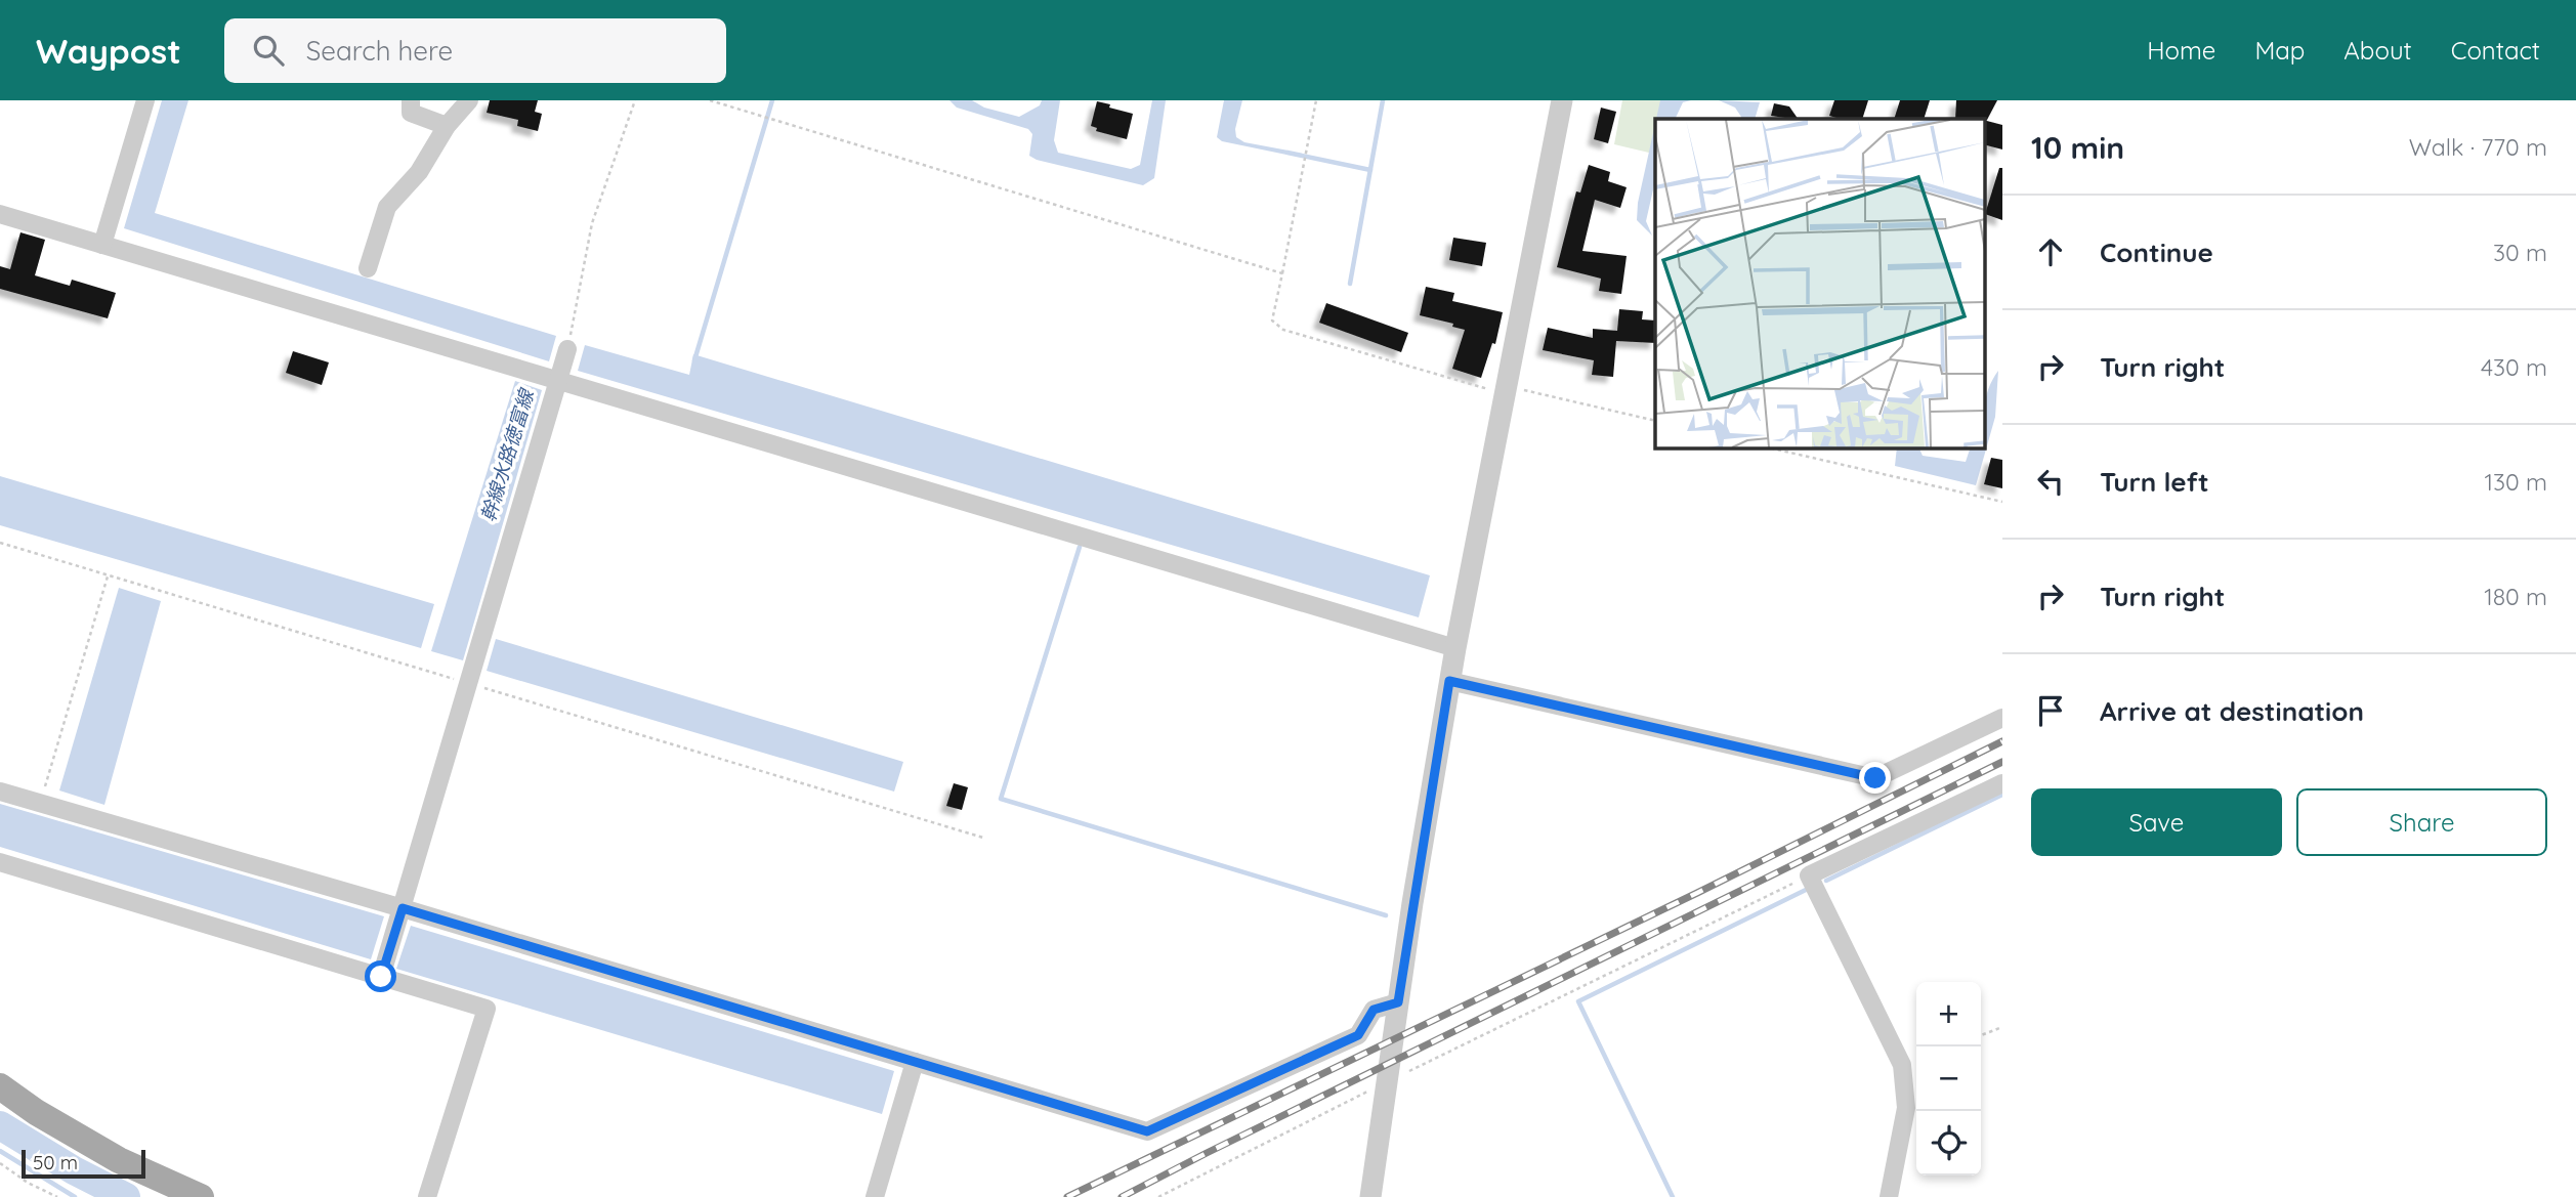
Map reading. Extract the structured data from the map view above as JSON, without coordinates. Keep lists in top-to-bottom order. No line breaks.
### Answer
{"water":["幹線水路徳富線"],"scale_bar":"50 m","page":{"header":"Waypost","search":"Search here","nav":["Home","Map","About","Contact"],"heading":["10 min","Walk · 770 m"],"list":[["Continue","30 m"],["Turn right","430 m"],["Turn left","130 m"],["Turn right","180 m"],"Arrive at destination"],"buttons":["Save","Share"],"map_buttons":["+","−"],"scale":"50 m"}}
